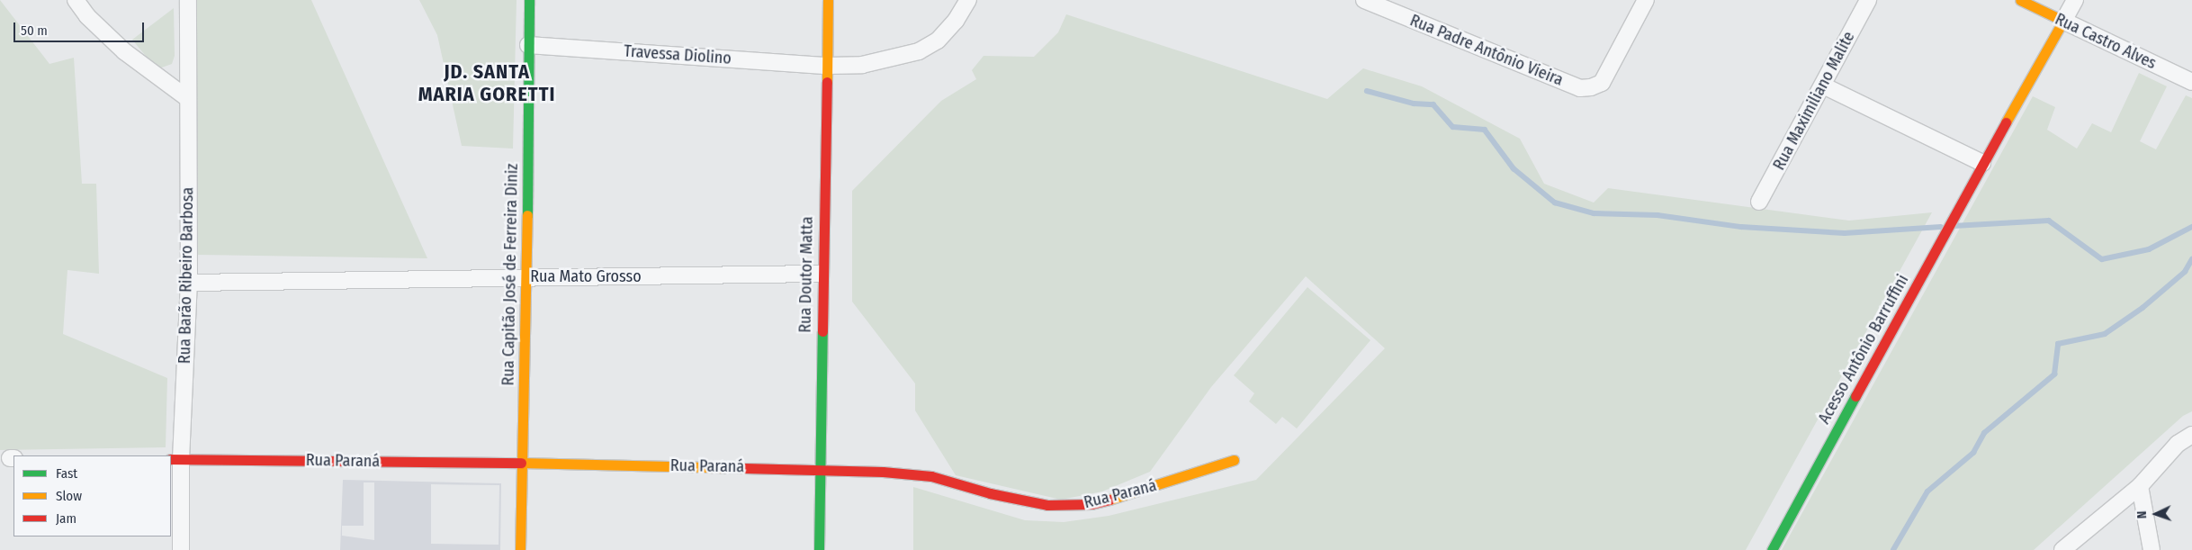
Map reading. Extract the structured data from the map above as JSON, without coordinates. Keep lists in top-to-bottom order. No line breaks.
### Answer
{"streets":{"street":["Rua Castro Alves","Rua Padre Antônio Vieira","Travessa Diolino","Rua Maximiliano Malite","Rua Capitão José de Ferreira Diniz","Rua Doutor Matta","Rua Barão Ribeiro Barbosa","Rua Mato Grosso","Acesso Antônio Barruffini","Rua Paraná"]},"crossings":[["Rua Castro Alves","Acesso Antônio Barruffini"],["Travessa Diolino","Rua Capitão José de Ferreira Diniz"],["Travessa Diolino","Rua Doutor Matta"],["Rua Capitão José de Ferreira Diniz","Rua Mato Grosso"],["Rua Capitão José de Ferreira Diniz","Rua Paraná"],["Rua Doutor Matta","Rua Mato Grosso"],["Rua Doutor Matta","Rua Paraná"],["Rua Barão Ribeiro Barbosa","Rua Mato Grosso"],["Rua Barão Ribeiro Barbosa","Rua Paraná"]],"districts":["JD. SANTA MARIA GORETTI"],"legend":["Fast","Slow","Jam"],"scale_bar":"50 m","north":"left"}
